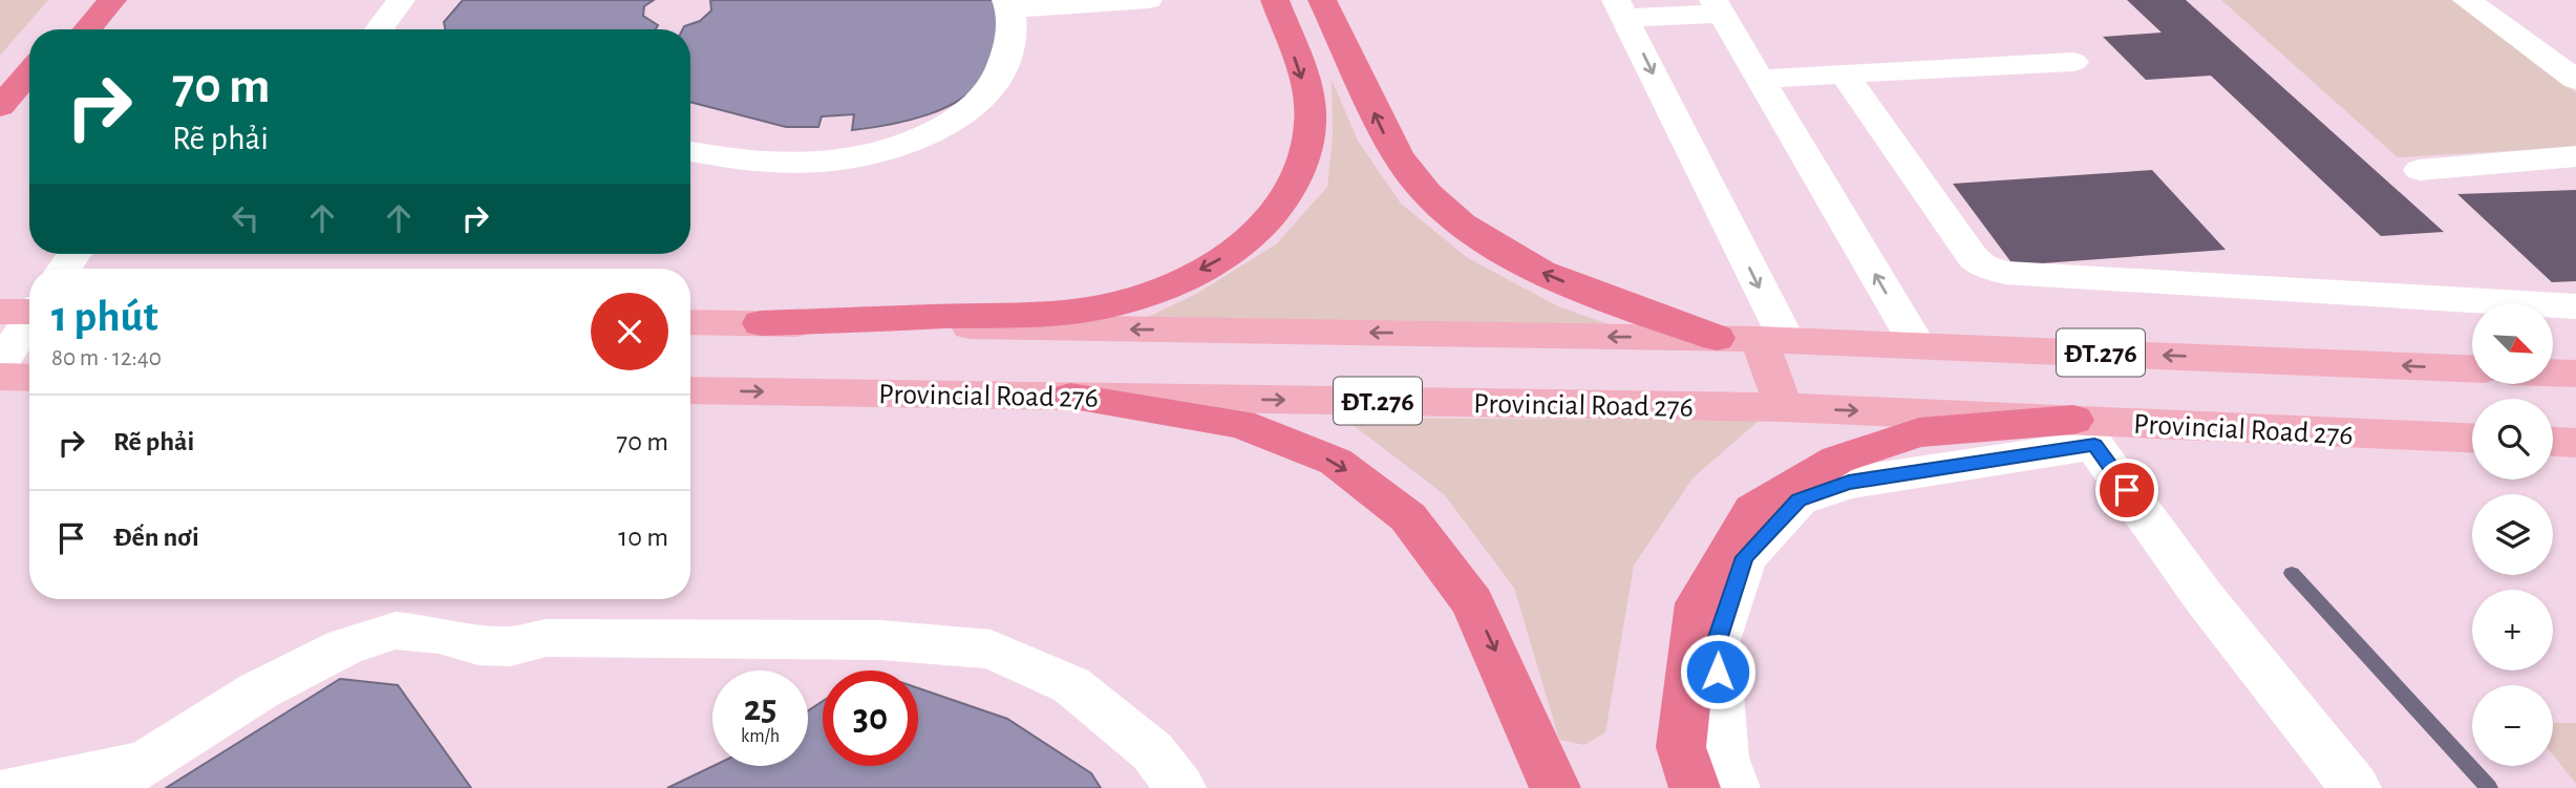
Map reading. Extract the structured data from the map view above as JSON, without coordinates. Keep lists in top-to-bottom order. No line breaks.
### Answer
{"streets":{"main road":["ĐT.276","Provincial Road 276"]},"north":"bottom right","page":{"turn":["70 m","Rẽ phải"],"heading":["1 phút","80 m · 12:40"],"map_buttons":["+","−"],"list":[{"name":"Rẽ phải","value":"70 m"},{"name":"Đến nơi","value":"10 m"}],"speed":"25 km/h","limit":"30"}}
